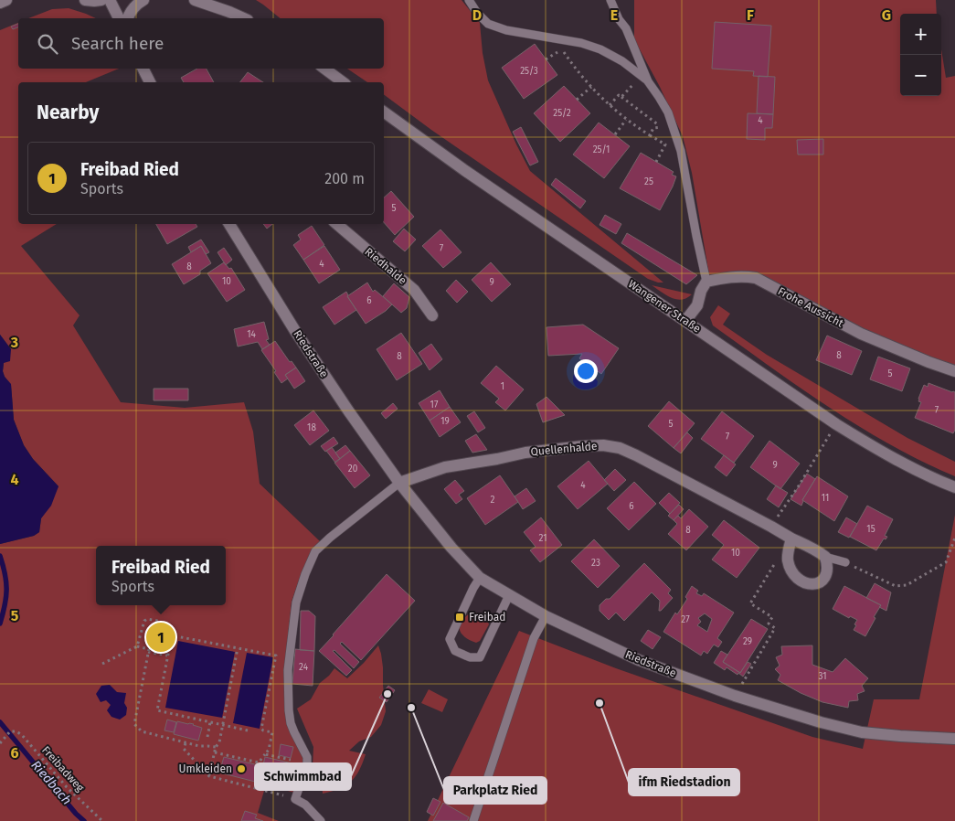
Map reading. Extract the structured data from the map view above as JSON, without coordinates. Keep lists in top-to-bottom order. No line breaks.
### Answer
{"streets":{"street":["Riedhalde","Wangener Straße","Frohe Aussicht","Riedstraße","Quellenhalde"],"path":["Freibadweg"]},"crossings":[["Riedstraße","Quellenhalde"]],"water":["Riedbach"],"places":{"transit":["Freibad"],"other":["Schwimmbad","ifm Riedstadion","Parkplatz Ried","Umkleiden"]},"house_numbers":["25/3","25/2","4","25/1","25","5","7","4","8","10","9","6","14","8","8","5","1","17","7","19","5","18","7","9","20","4","11","2","6","15","8","21","10","23","27","29","24","31"],"page":{"map_buttons":["+","−"],"search":"Search here","heading":"Nearby","list":[{"mark":"1","name":"Freibad Ried","note":"Sports","value":"200 m"}],"popup":["Freibad Ried","Sports"],"pins":"1"},"grid":{"columns":["D","E","F","G"],"rows":["3","4","5","6"]}}
